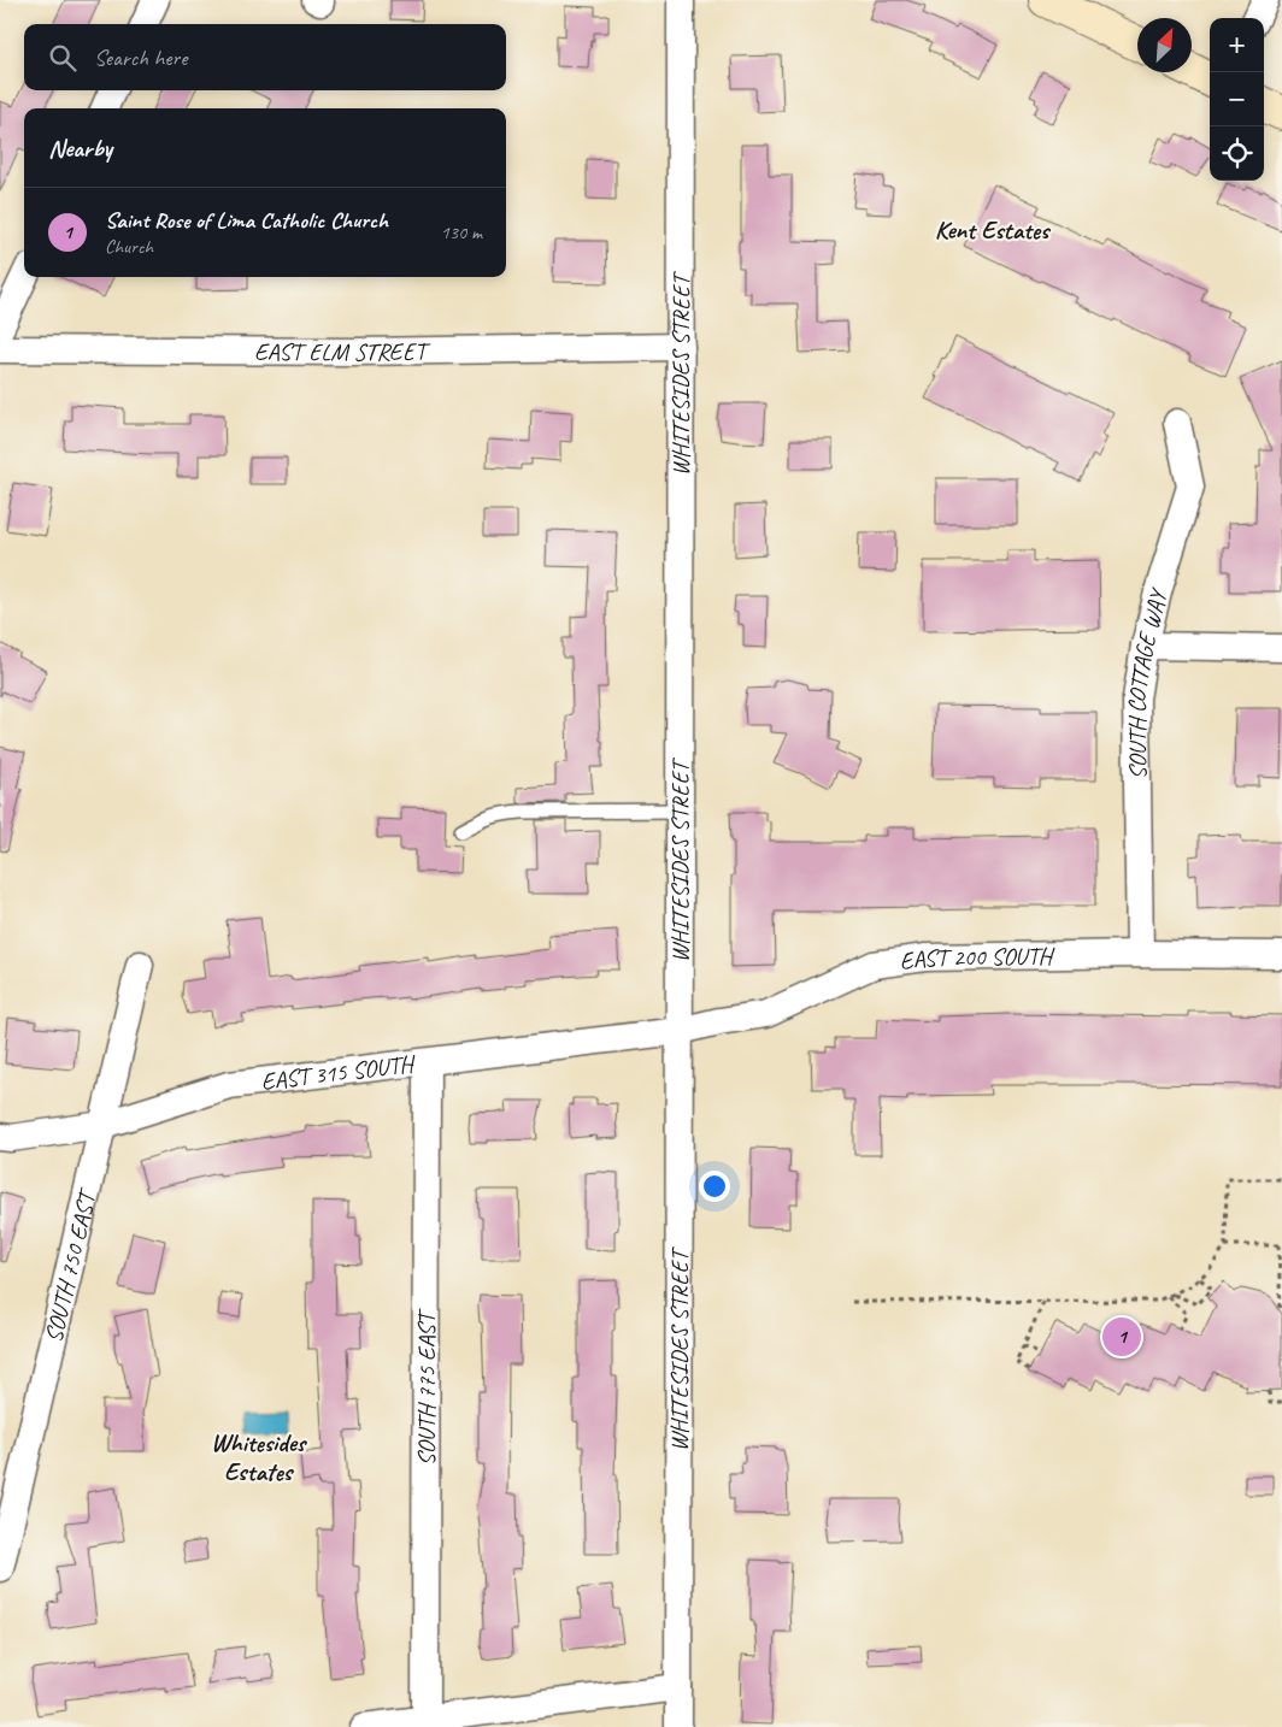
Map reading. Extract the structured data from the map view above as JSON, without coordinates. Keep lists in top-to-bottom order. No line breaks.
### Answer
{"streets":{"street":["EAST ELM STREET","WHITESIDES STREET","SOUTH COTTAGE WAY","EAST 200 SOUTH","EAST 315 SOUTH","SOUTH 750 EAST","SOUTH 775 EAST"]},"crossings":[["EAST ELM STREET","WHITESIDES STREET"],["WHITESIDES STREET","EAST 200 SOUTH"],["WHITESIDES STREET","EAST 315 SOUTH"],["SOUTH COTTAGE WAY","EAST 200 SOUTH"],["EAST 200 SOUTH","EAST 315 SOUTH"],["EAST 315 SOUTH","SOUTH 750 EAST"],["EAST 315 SOUTH","SOUTH 775 EAST"]],"districts":["Kent Estates","Whitesides Estates"],"north":"top right","page":{"map_buttons":["+","−"],"search":"Search here","heading":"Nearby","list":[{"mark":"1","name":"Saint Rose of Lima Catholic Church","note":"Church","value":"130 m"}],"pins":"1"}}
